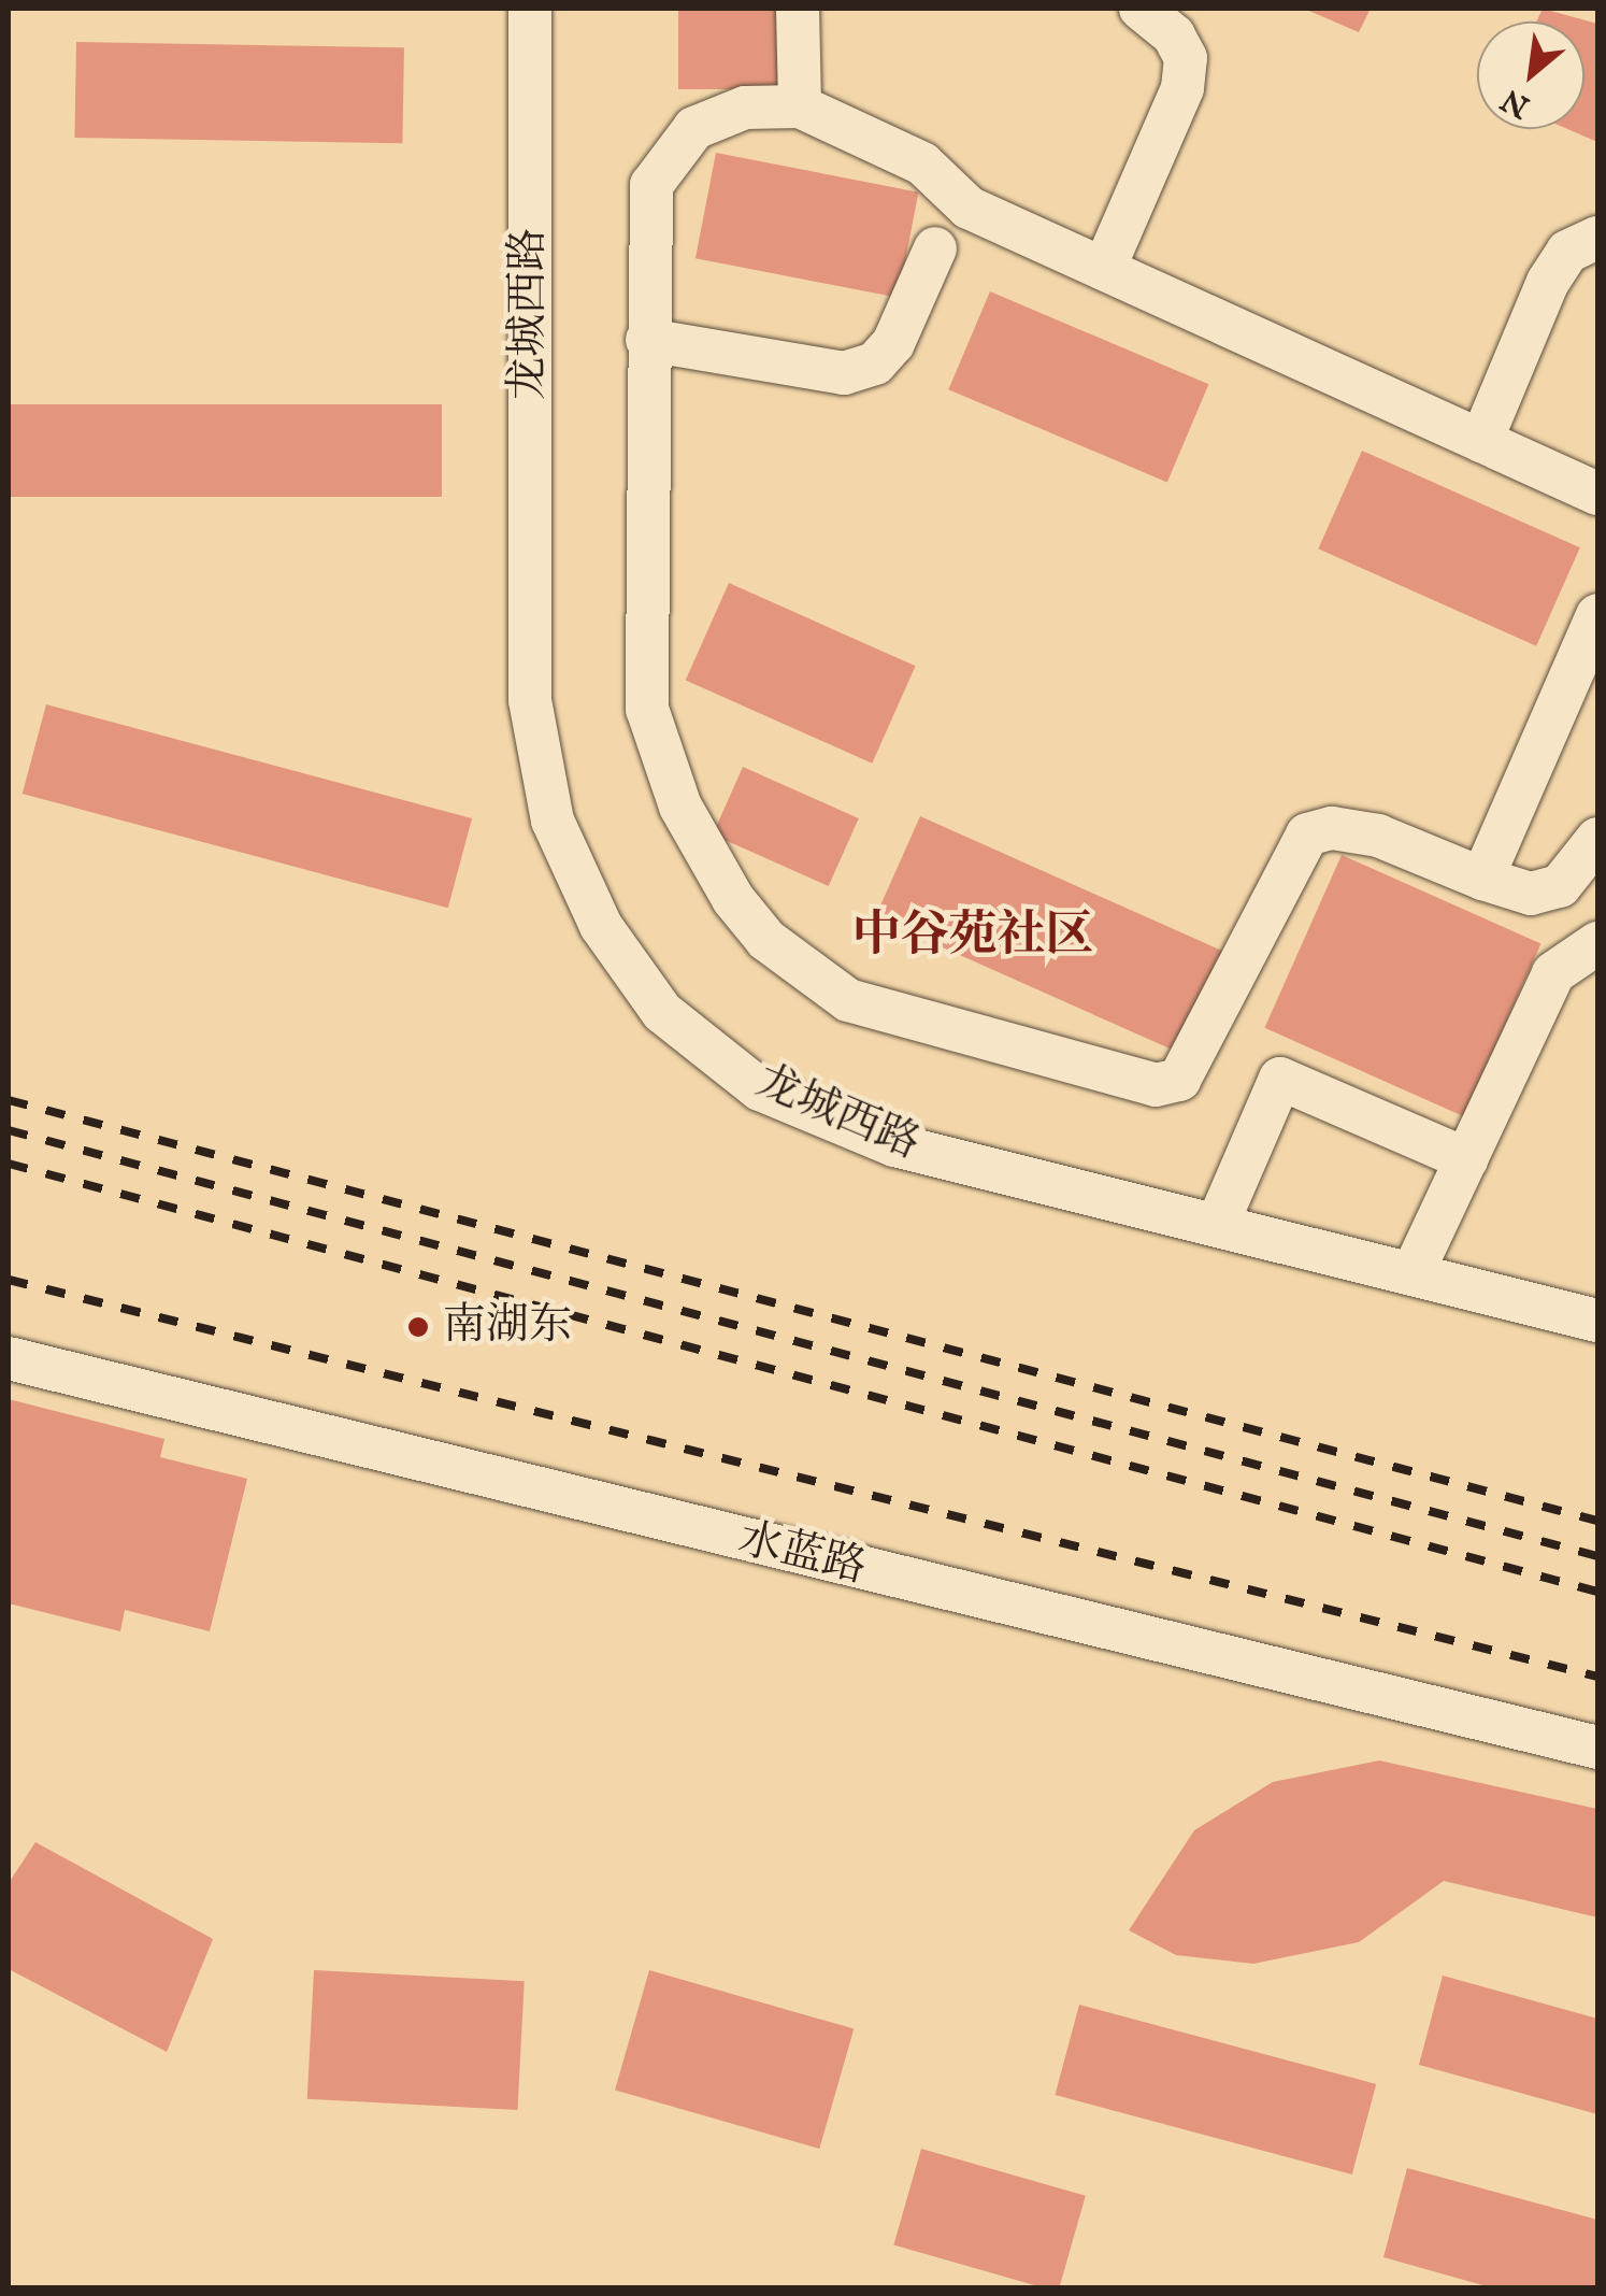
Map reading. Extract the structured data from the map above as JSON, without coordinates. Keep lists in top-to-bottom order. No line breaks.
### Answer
{"streets":{"street":["龙城西路","水蓝路"]},"districts":["中谷苑社区"],"places":["南湖东"],"north":"bottom left"}
